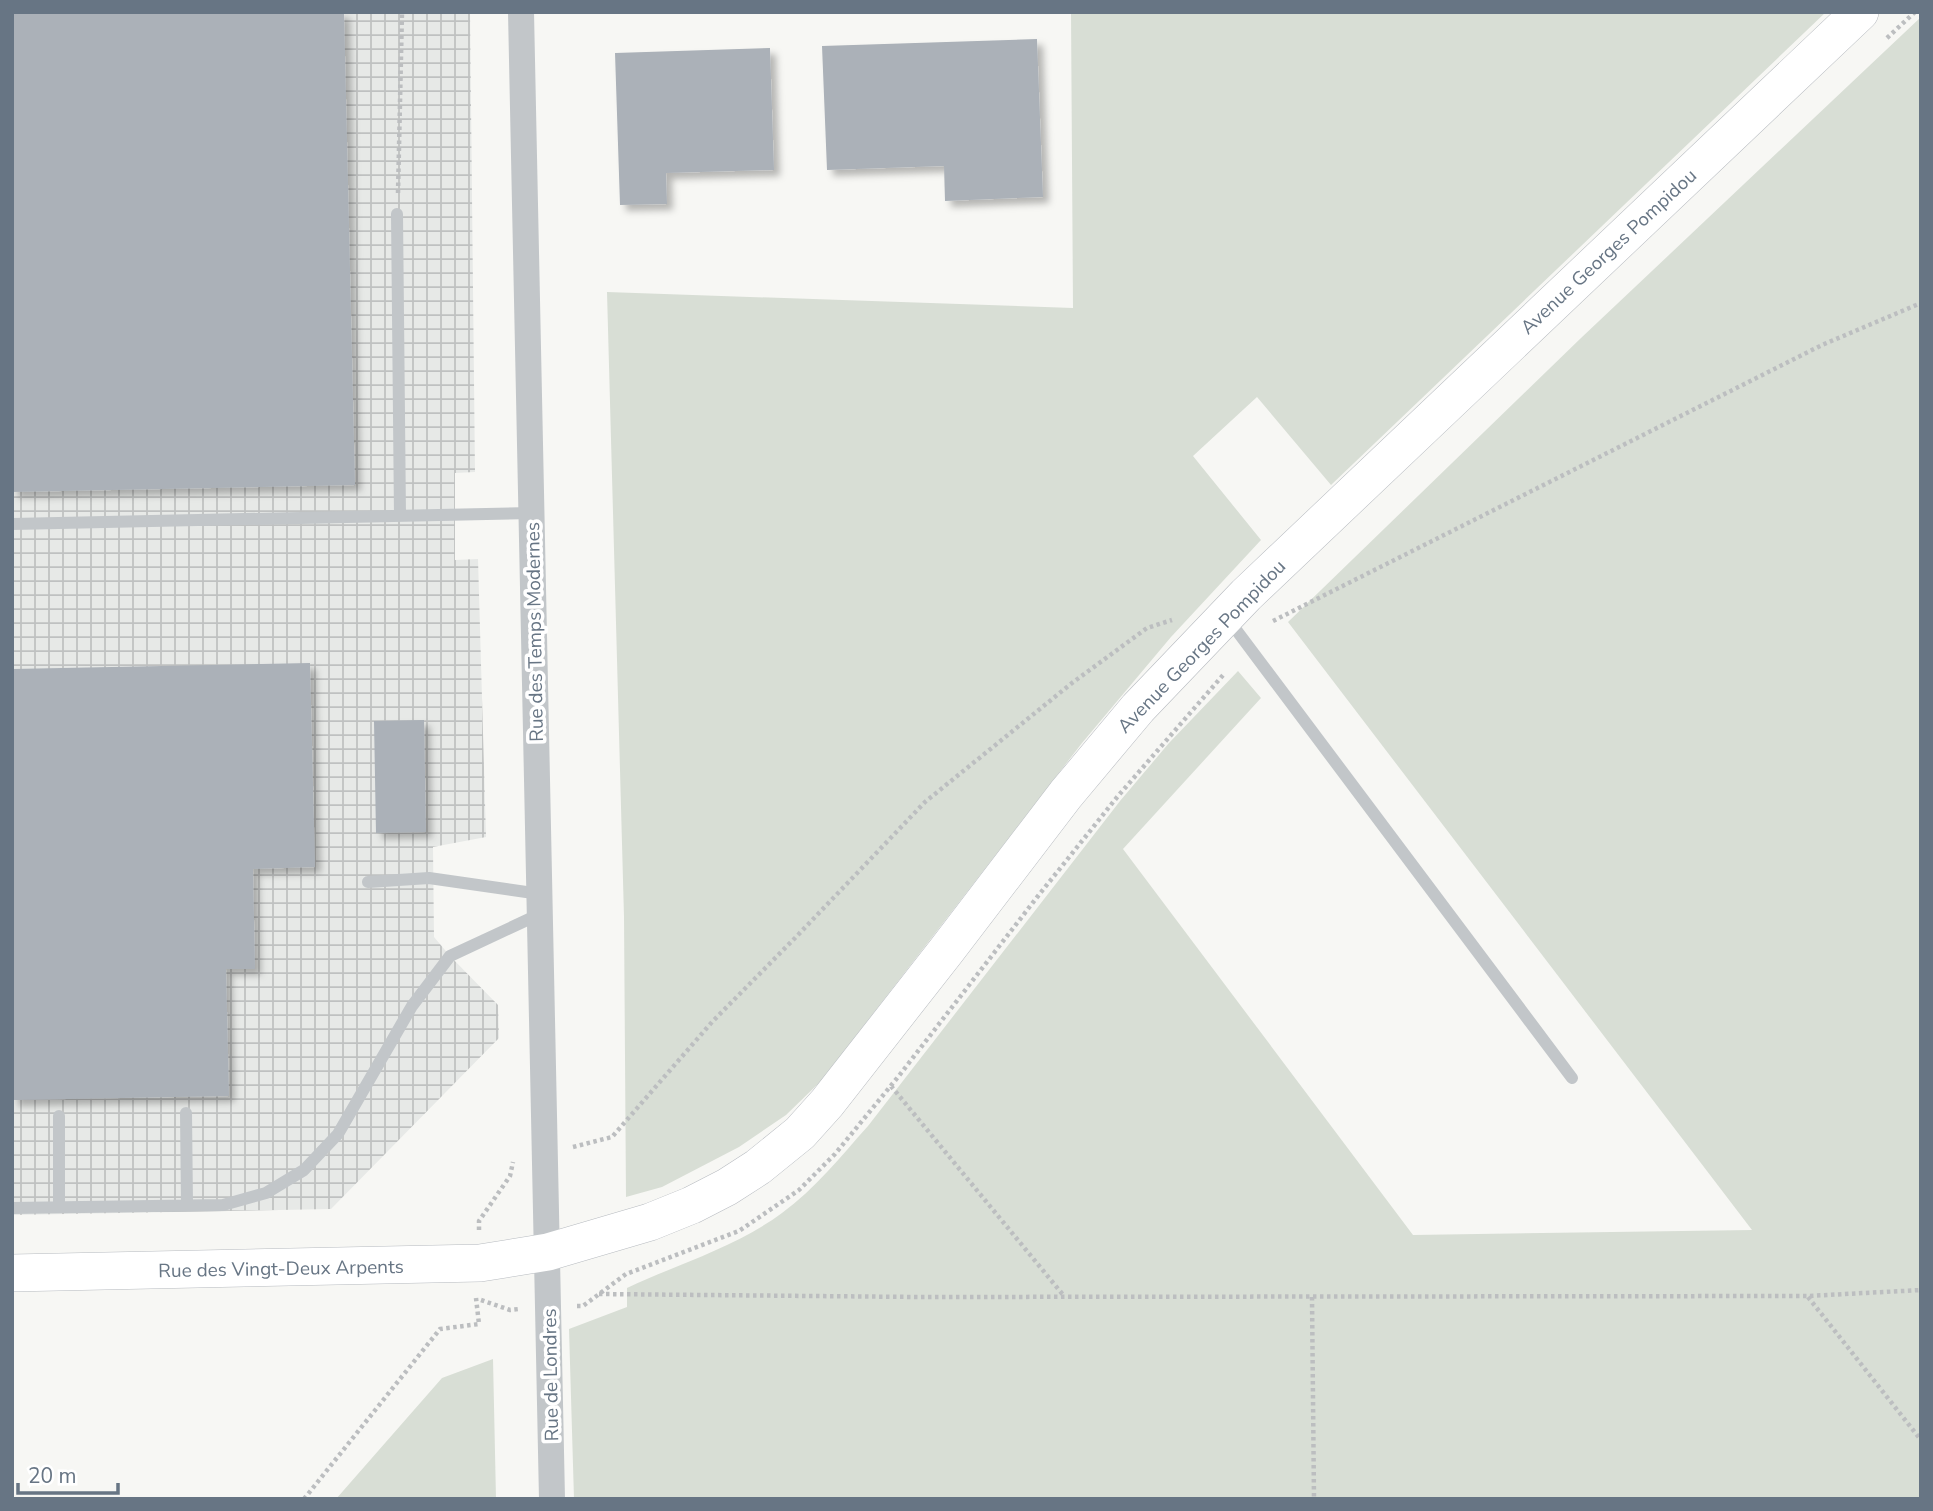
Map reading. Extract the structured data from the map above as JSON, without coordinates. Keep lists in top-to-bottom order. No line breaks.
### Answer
{"streets":{"main road":["Avenue Georges Pompidou","Rue des Vingt-Deux Arpents"],"street":["Rue des Temps Modernes","Rue de Londres"]},"crossings":[["Avenue Georges Pompidou","Rue des Temps Modernes"],["Avenue Georges Pompidou","Rue des Vingt-Deux Arpents"],["Avenue Georges Pompidou","Rue de Londres"],["Rue des Temps Modernes","Rue des Vingt-Deux Arpents"],["Rue des Temps Modernes","Rue de Londres"],["Rue des Vingt-Deux Arpents","Rue de Londres"]],"scale_bar":"20 m"}
